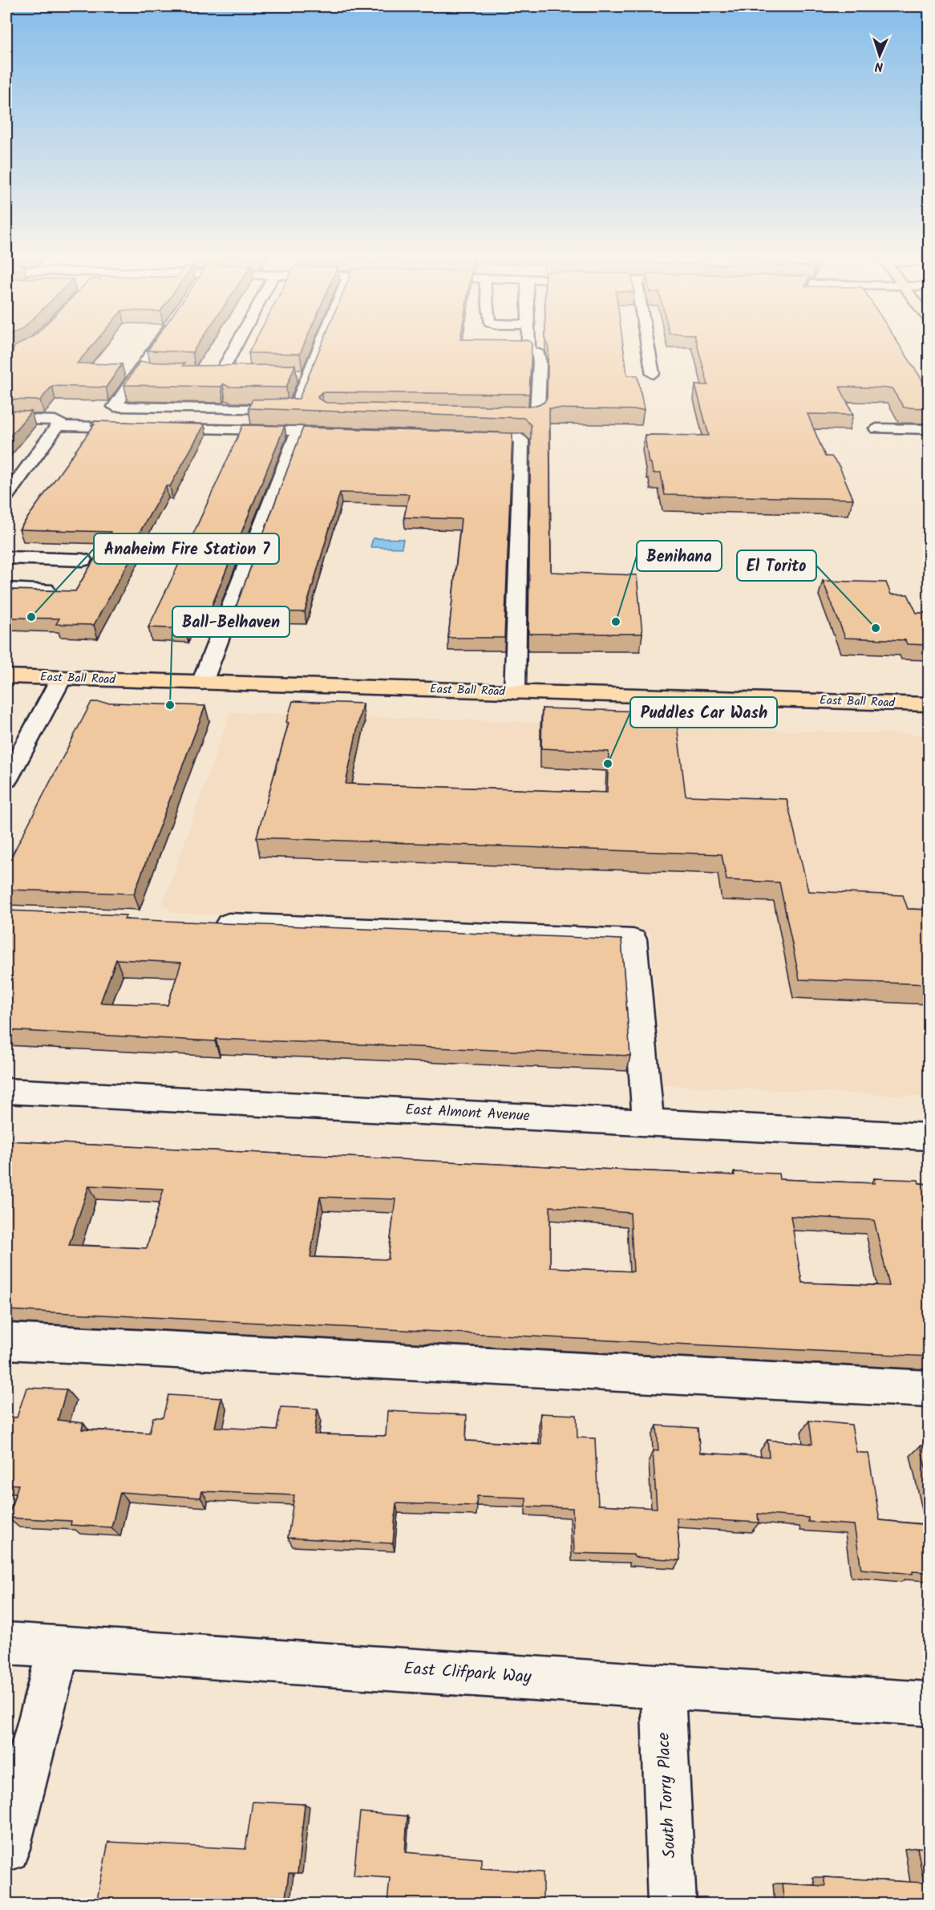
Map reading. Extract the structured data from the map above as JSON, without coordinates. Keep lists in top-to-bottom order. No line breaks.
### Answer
{"streets":{"main road":["East Ball Road"],"street":["East Almont Avenue","East Clifpark Way","South Torry Place"]},"crossings":[["East Clifpark Way","South Torry Place"]],"places":["Anaheim Fire Station 7","Benihana","El Torito","Ball-Belhaven","Puddles Car Wash"],"north":"bottom"}
